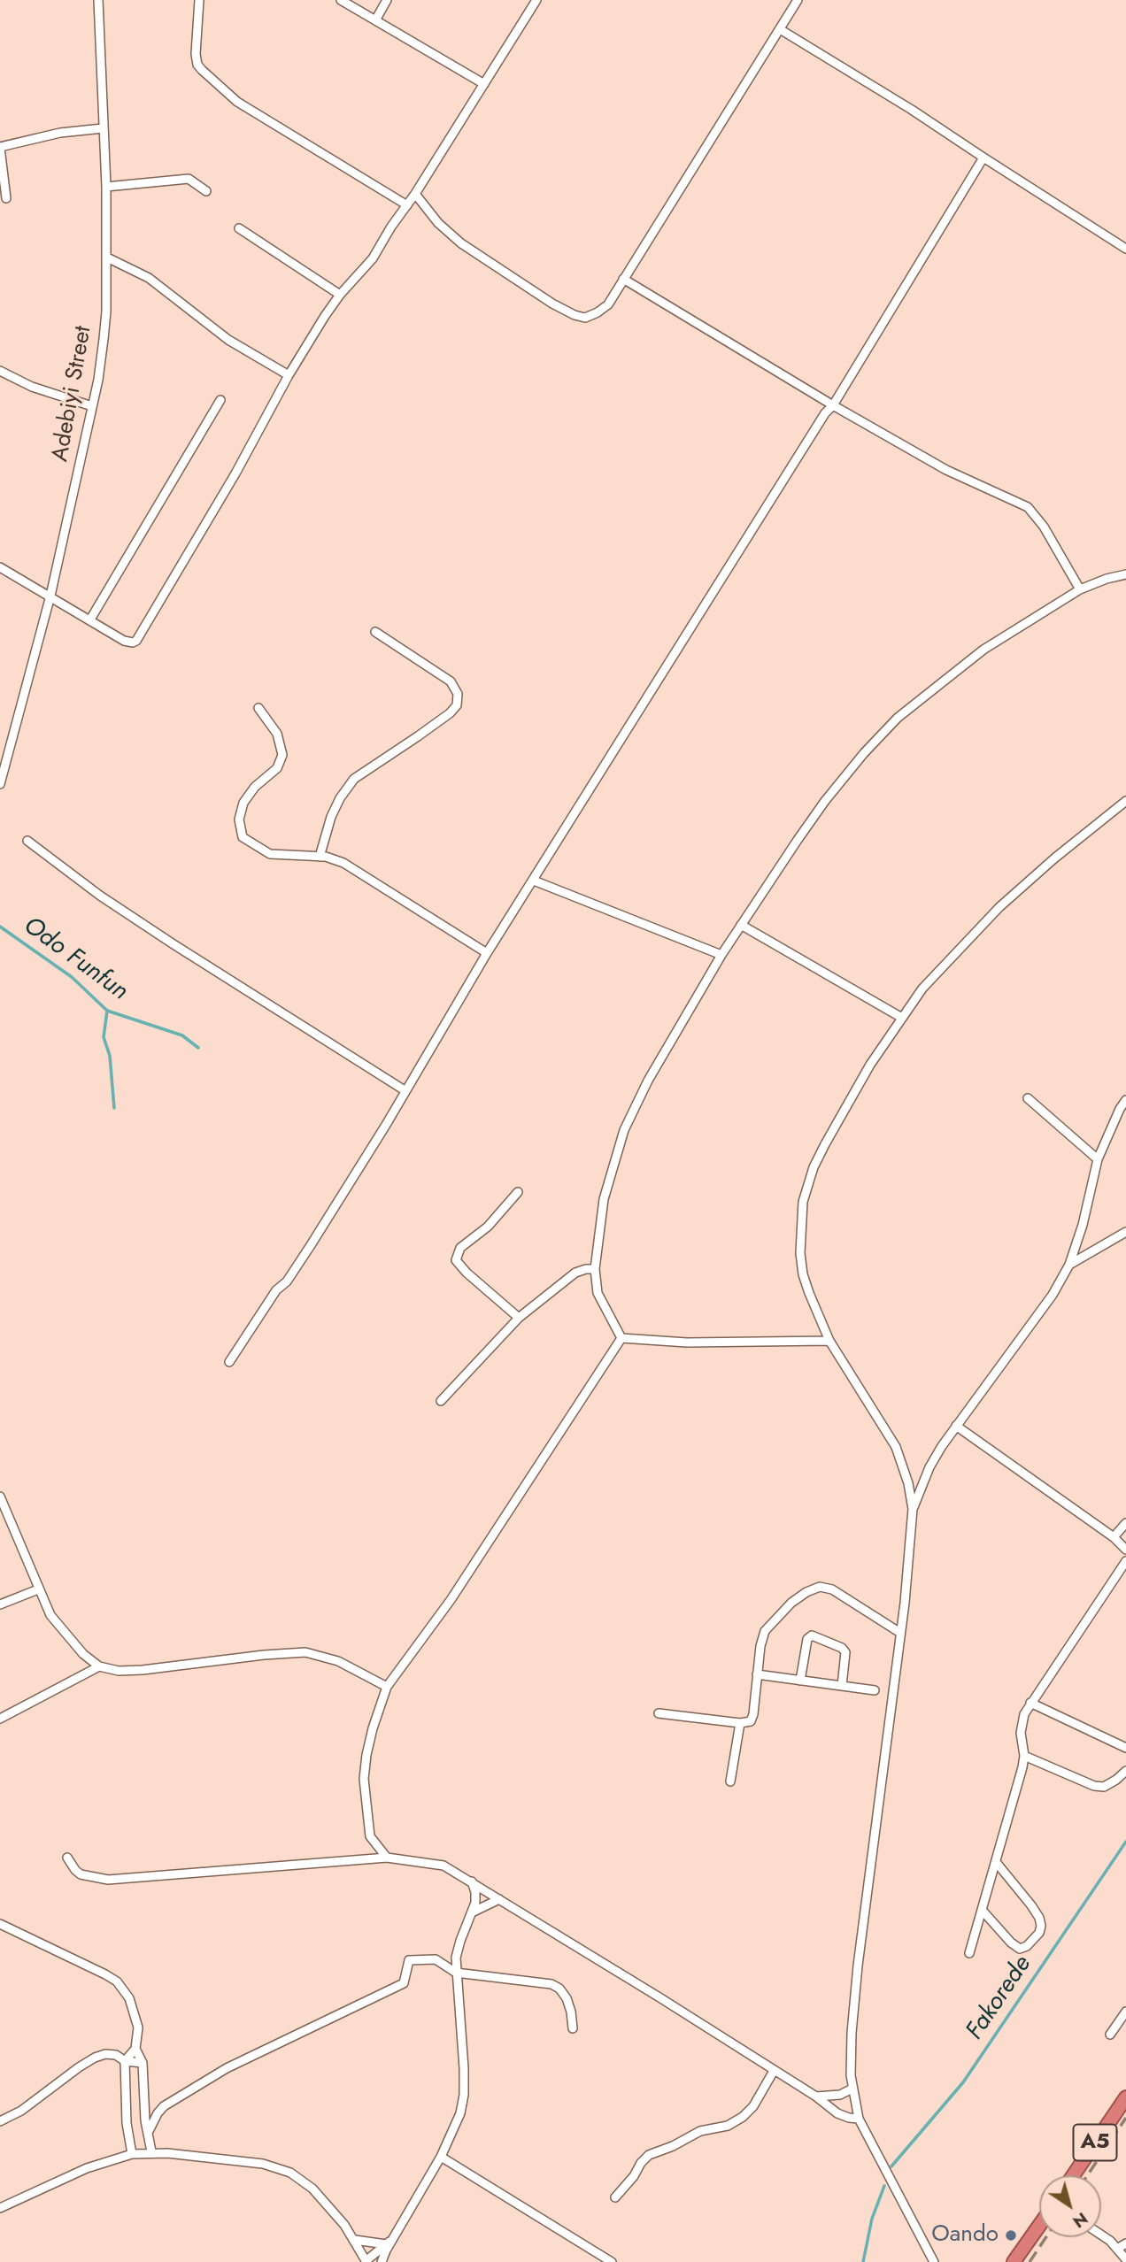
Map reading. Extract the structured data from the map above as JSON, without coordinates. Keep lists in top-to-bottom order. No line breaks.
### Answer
{"streets":{"highway":["A5"],"street":["Adebiyi Street"]},"water":["Odo Funfun","Fakorede"],"places":["Oando"],"north":"bottom right"}
